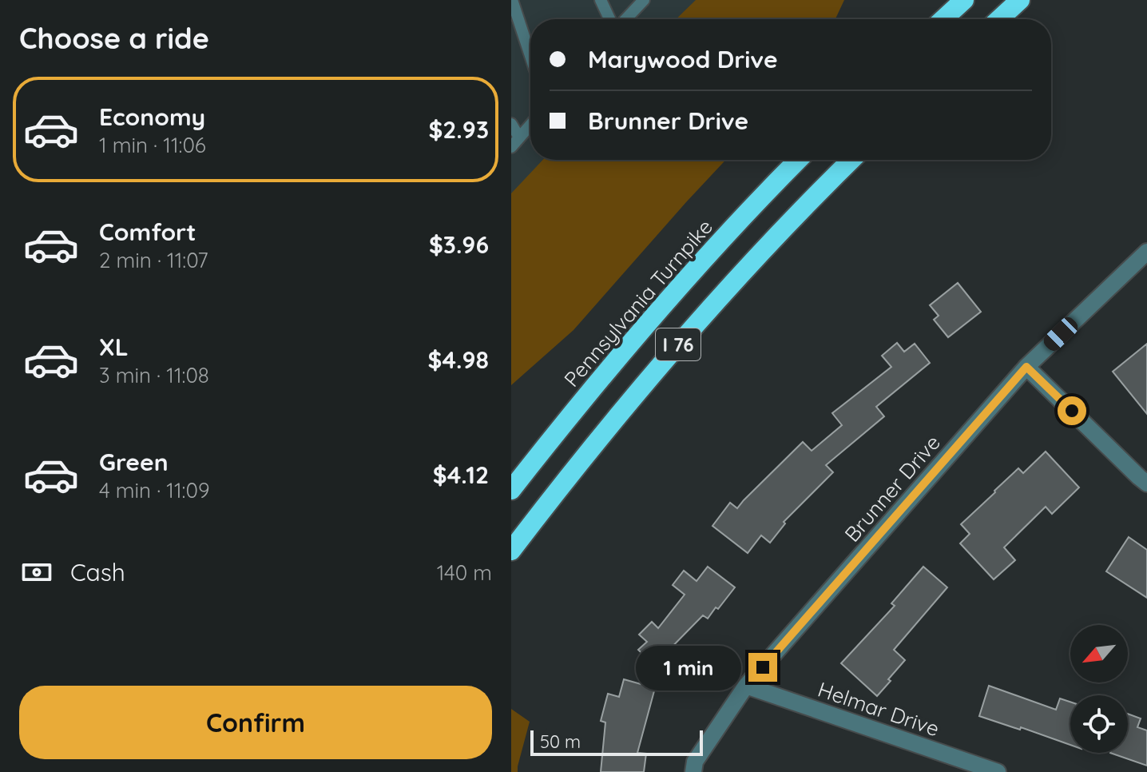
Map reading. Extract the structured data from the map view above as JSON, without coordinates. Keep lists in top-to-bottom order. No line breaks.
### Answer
{"streets":{"highway":["Pennsylvania Turnpike","I 76"],"street":["Brunner Drive","Helmar Drive"]},"crossings":[["Brunner Drive","Helmar Drive"]],"scale_bar":"50 m","north":"bottom left","page":{"heading":"Choose a ride","banner":["Marywood Drive","Brunner Drive"],"list":[{"name":"Economy","note":"1 min · 11:06","value":"$2.93"},{"name":"Comfort","note":"2 min · 11:07","value":"$3.96"},{"name":"XL","note":"3 min · 11:08","value":"$4.98"},{"name":"Green","note":"4 min · 11:09","value":"$4.12"}],"pay":["Cash","140 m"],"bubble":"1 min","buttons":"Confirm","scale":"50 m"}}
